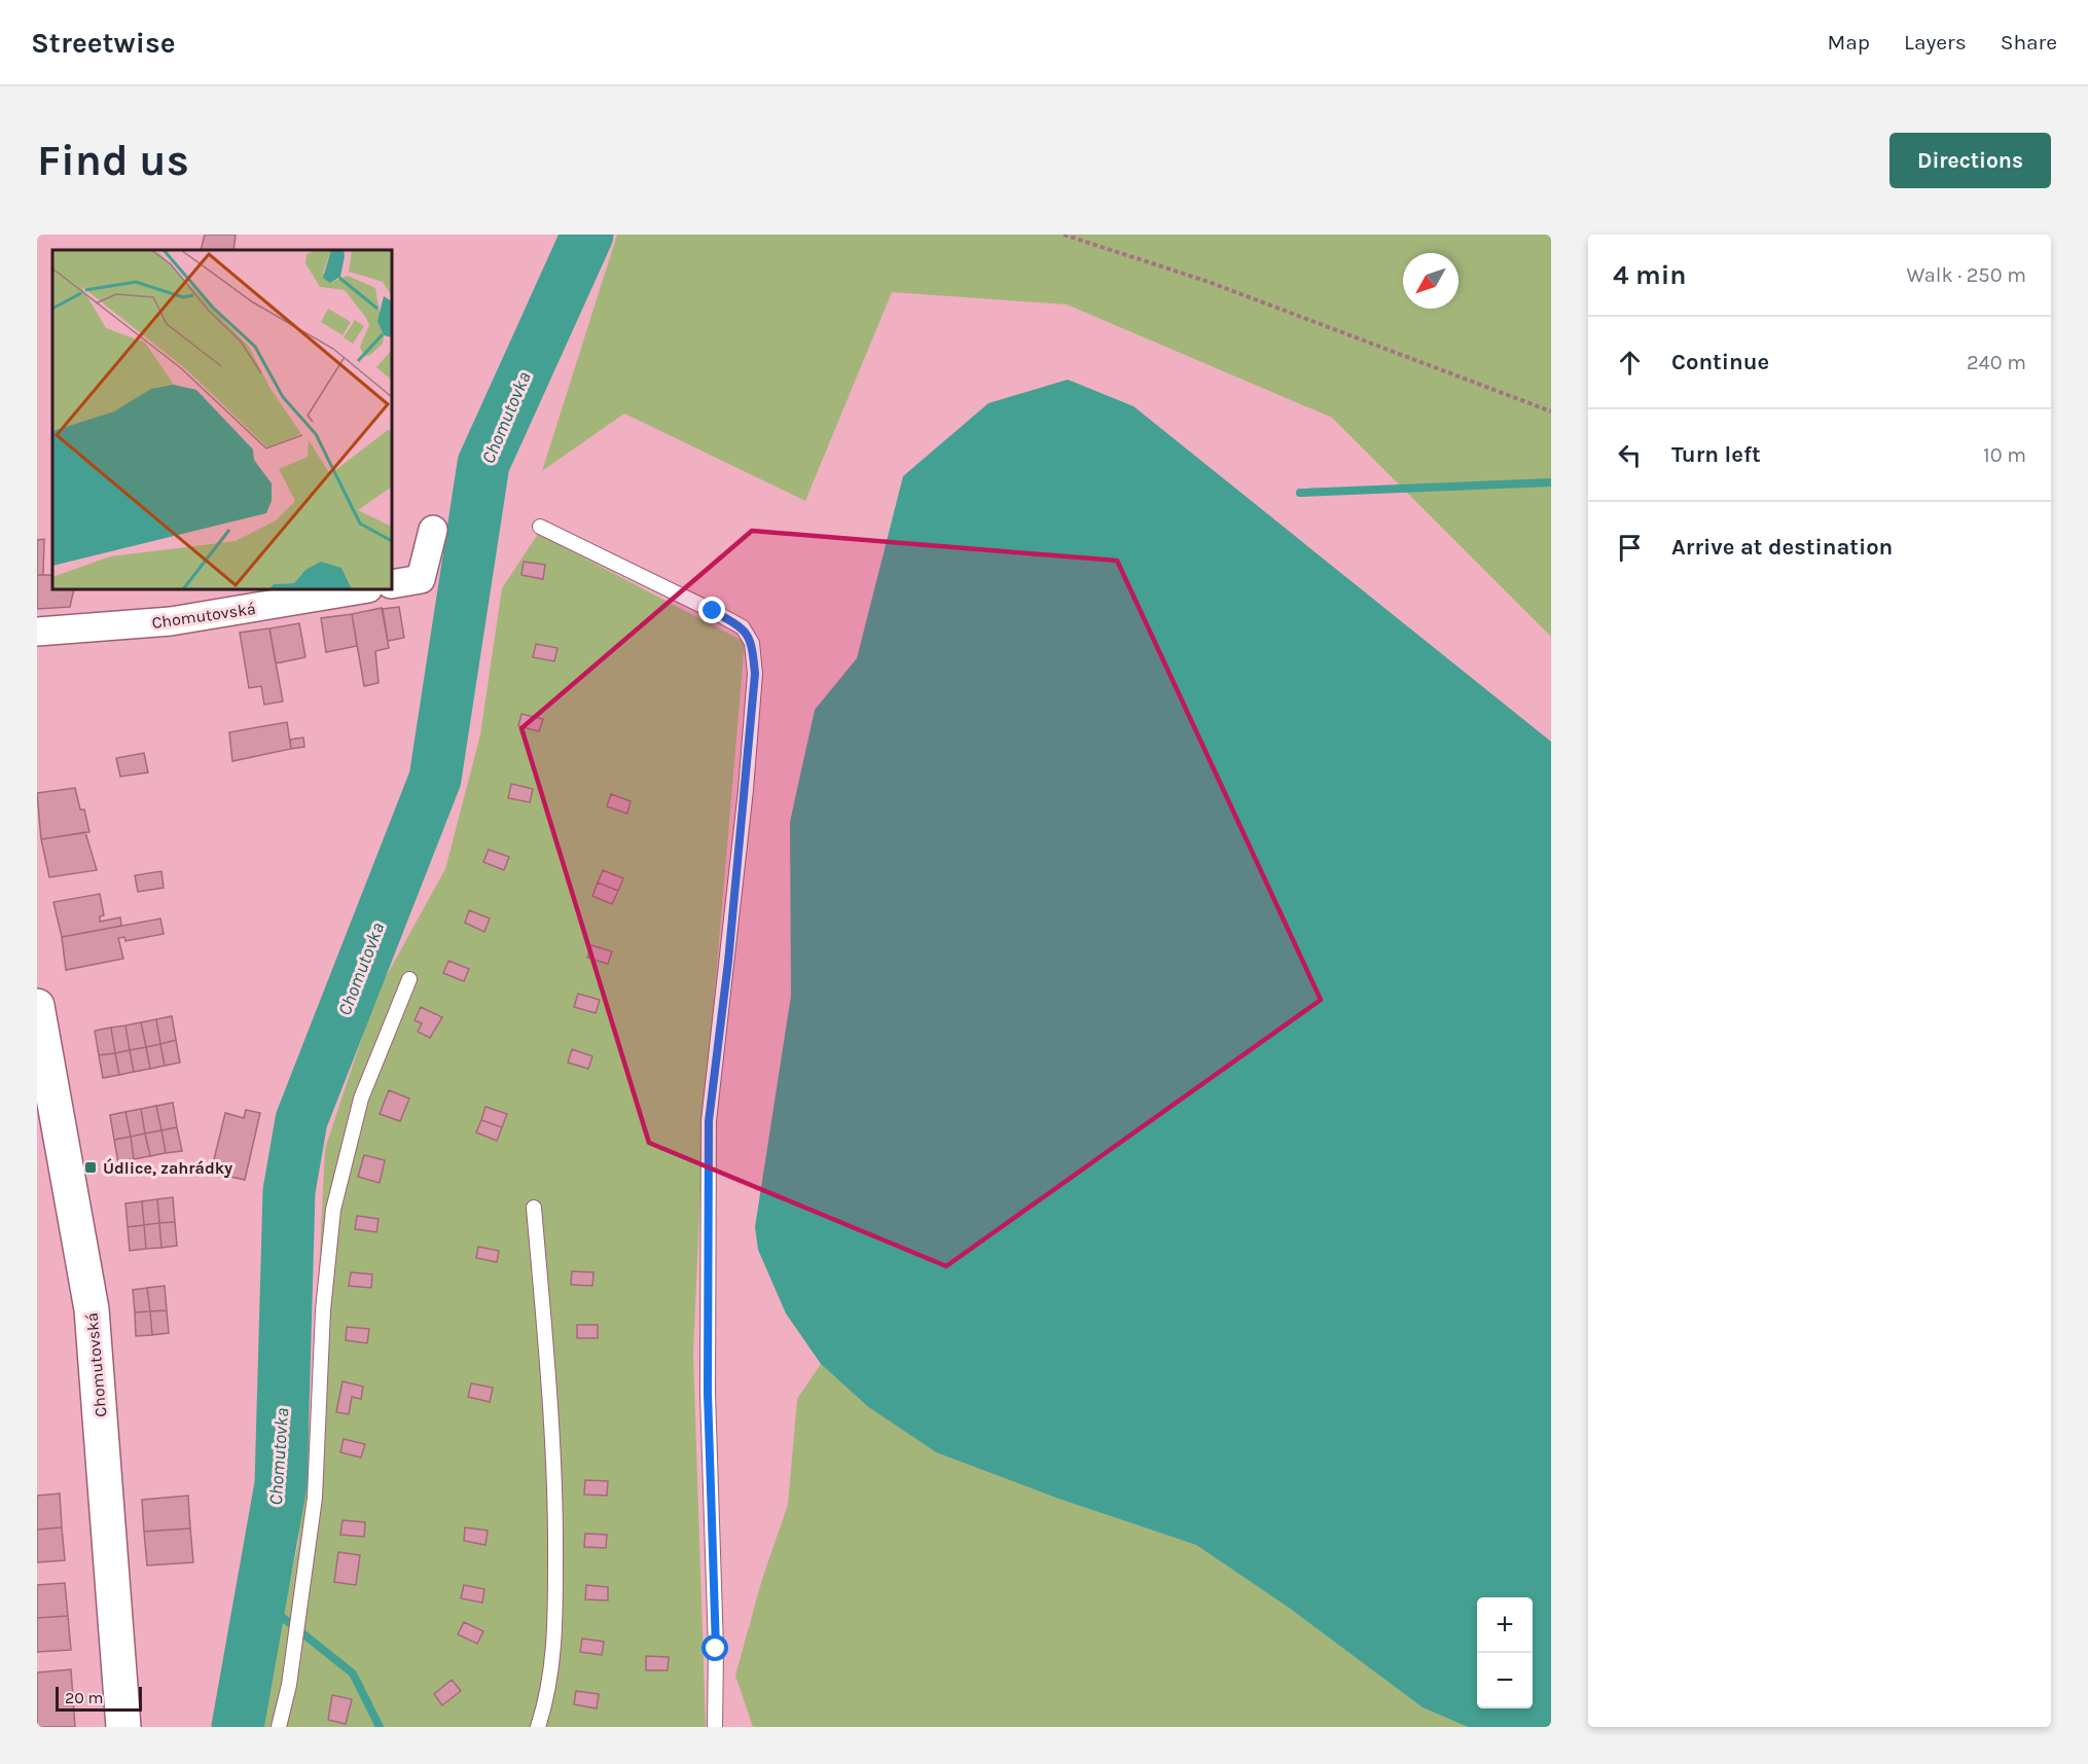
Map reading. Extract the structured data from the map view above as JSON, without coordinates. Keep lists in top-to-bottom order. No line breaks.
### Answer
{"streets":{"street":["Chomutovská"]},"water":["Chomutovka"],"places":{"transit":["Údlice, zahrádky"]},"scale_bar":"20 m","north":"bottom left","page":{"header":"Streetwise","nav":["Map","Layers","Share"],"buttons":"Directions","title":"Find us","heading":["4 min","Walk · 250 m"],"list":[["Continue","240 m"],["Turn left","10 m"],"Arrive at destination"],"map_buttons":["+","−"],"scale":"20 m"}}
